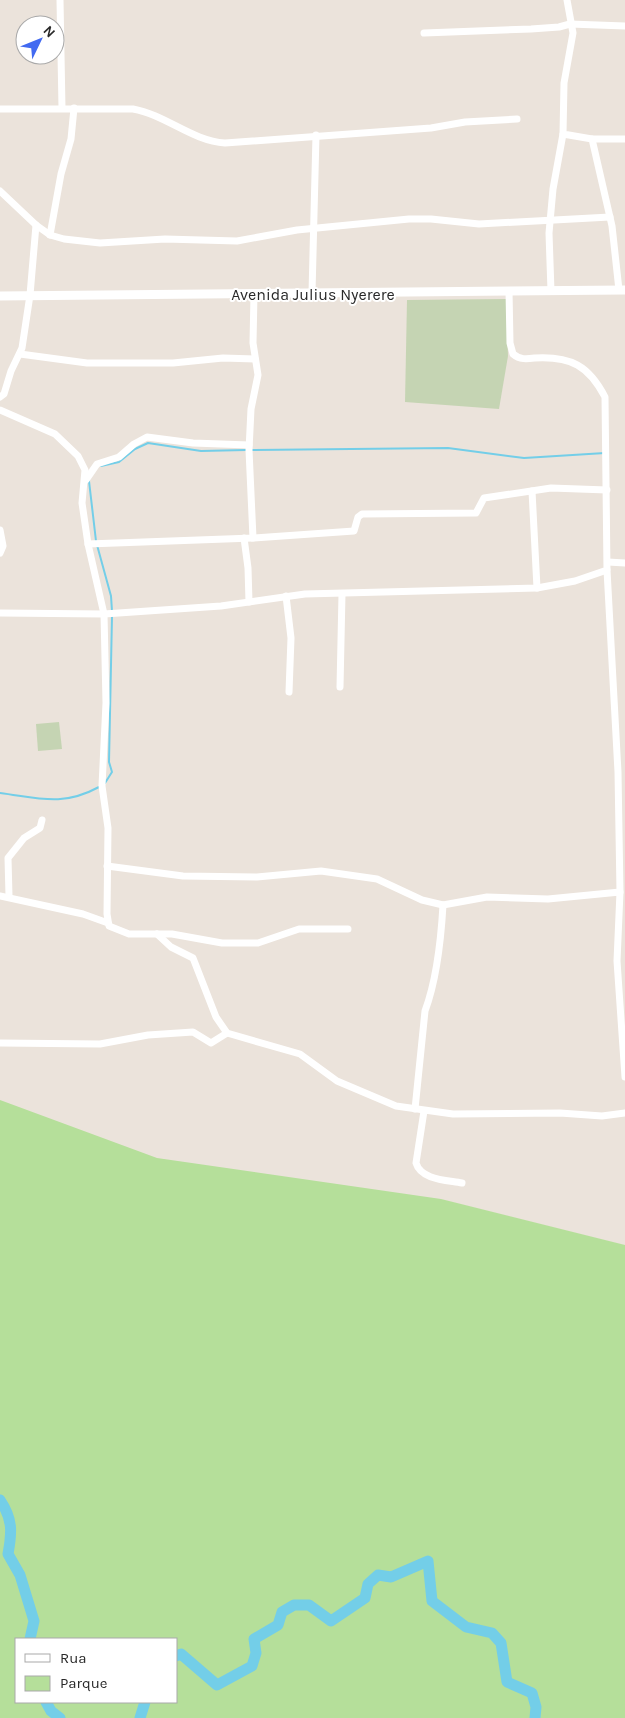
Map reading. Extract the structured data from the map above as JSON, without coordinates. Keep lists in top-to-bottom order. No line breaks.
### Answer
{"streets":{"street":["Avenida Julius Nyerere"]},"legend":["Rua","Parque"],"north":"top right"}
